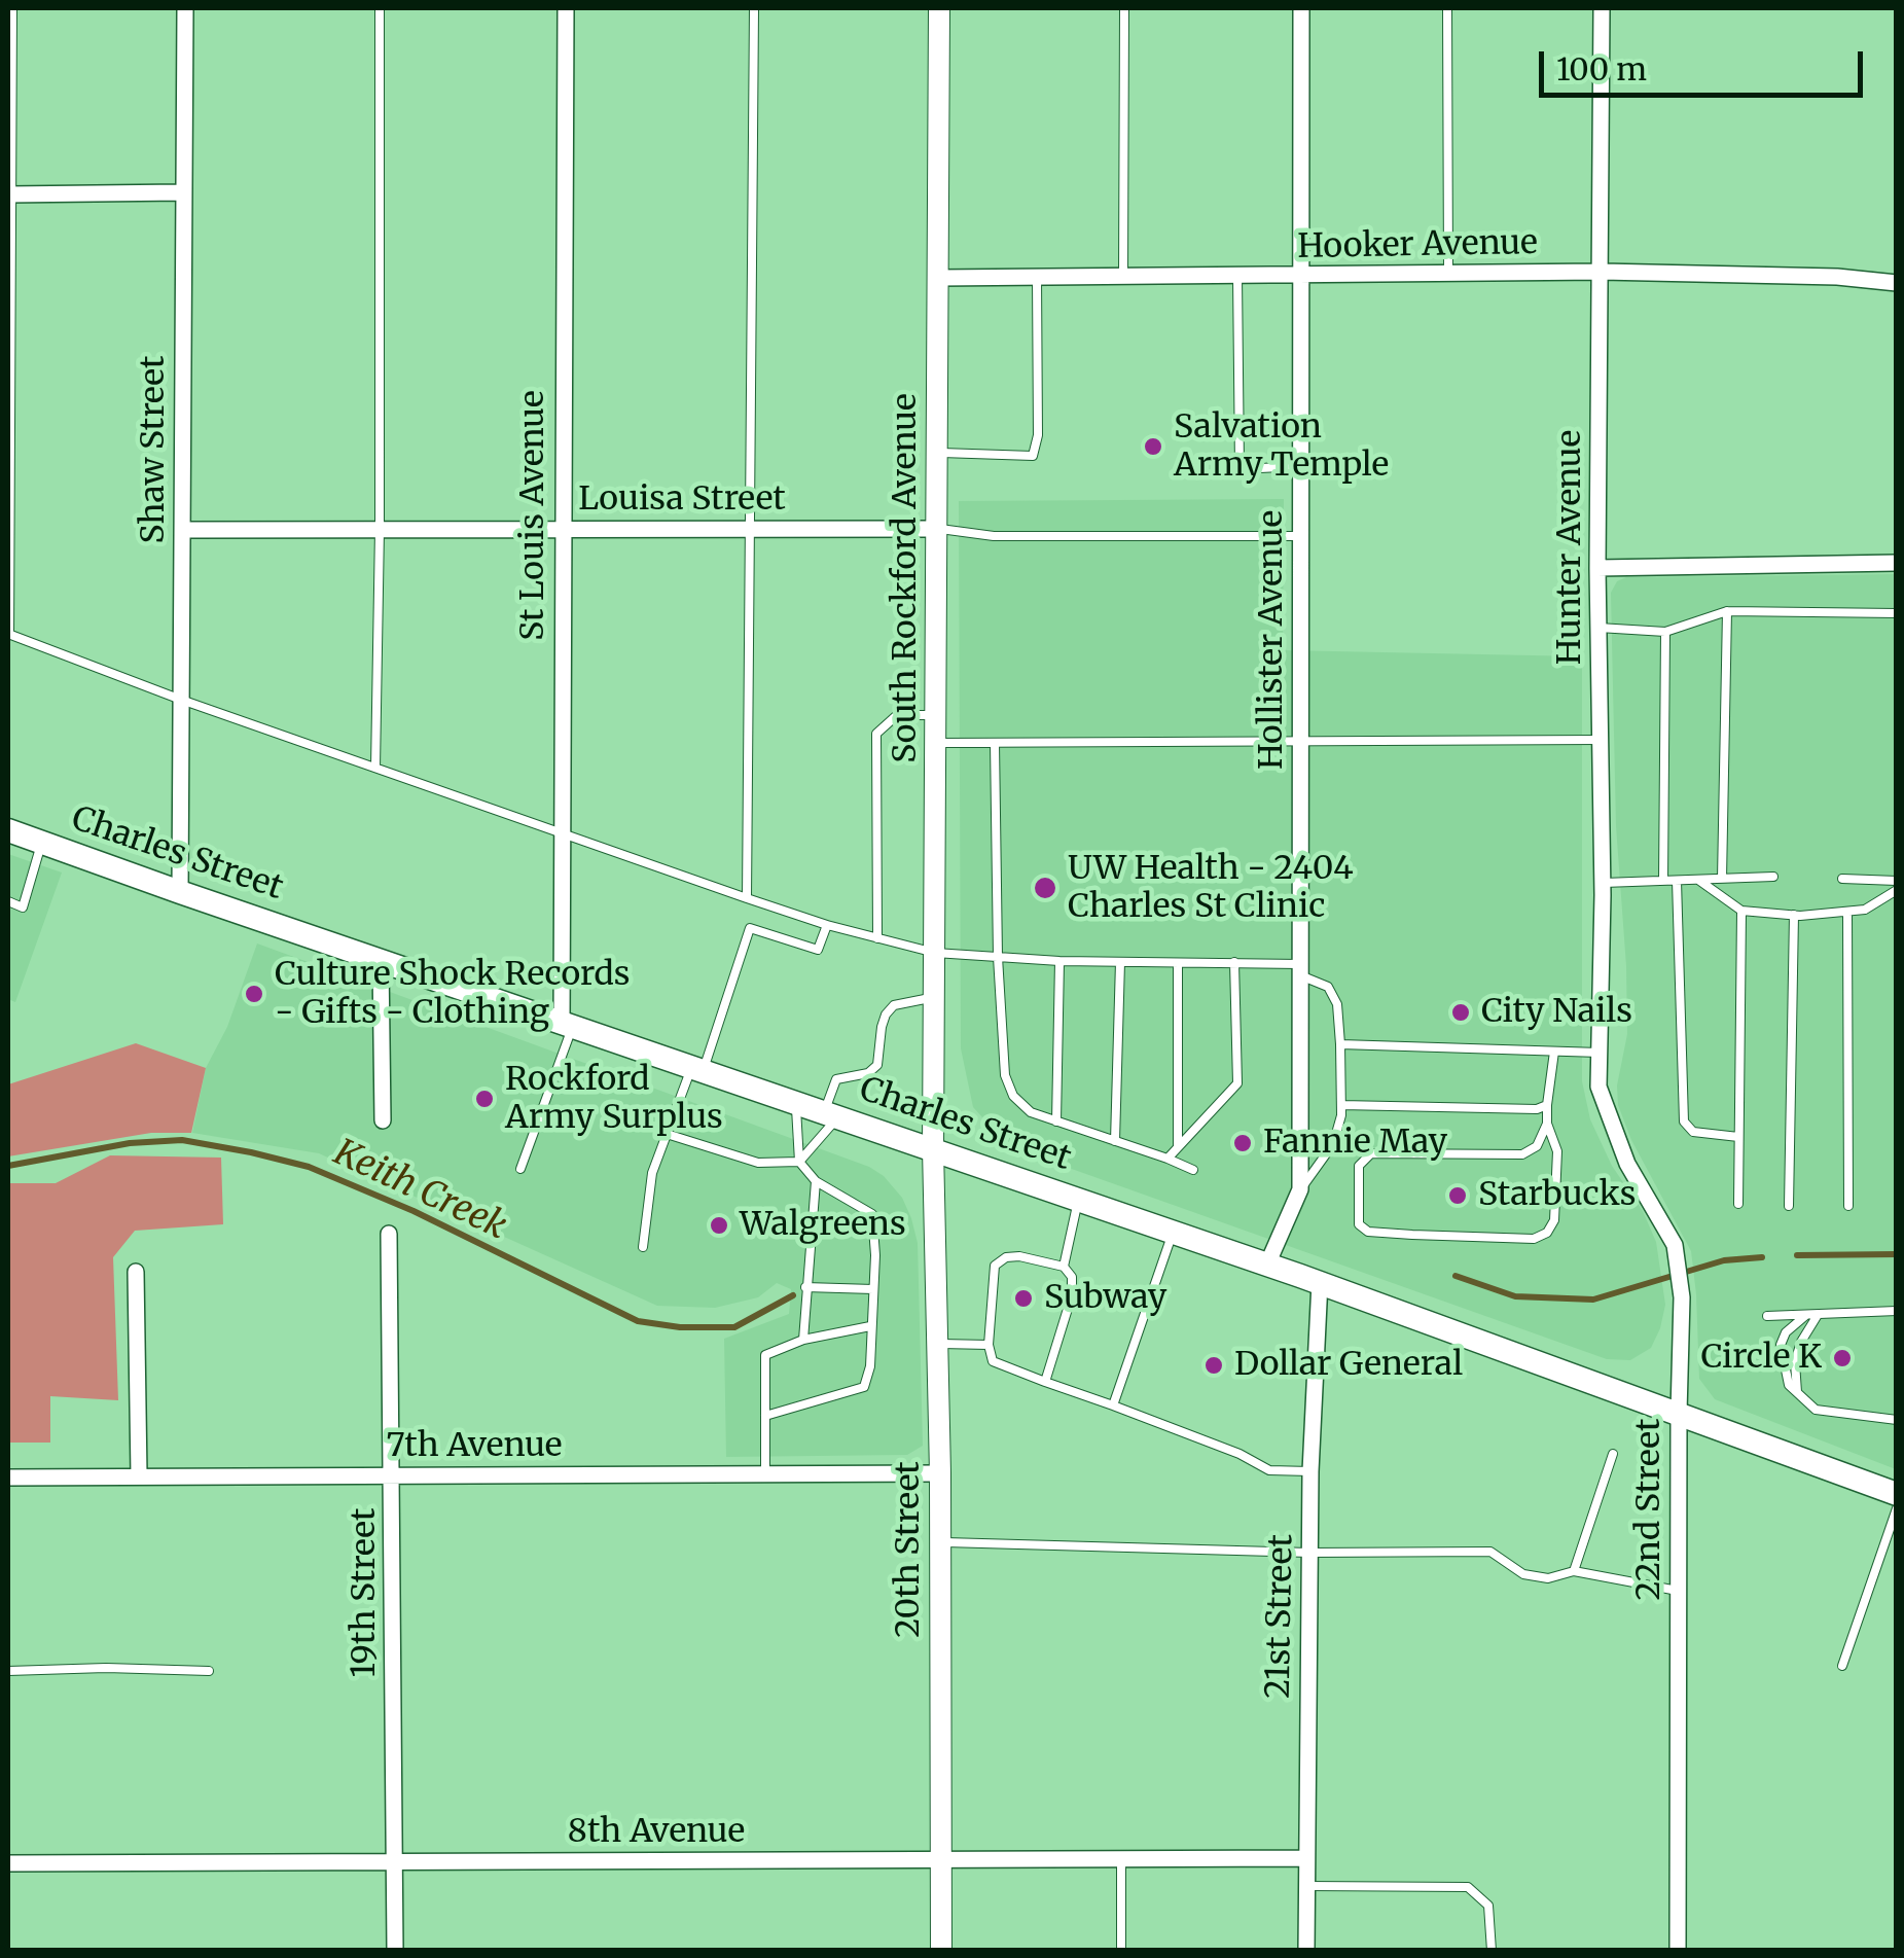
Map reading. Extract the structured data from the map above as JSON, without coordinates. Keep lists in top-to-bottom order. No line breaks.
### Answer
{"streets":{"main road":["Charles Street"],"street":["Hooker Avenue","Shaw Street","Louisa Street","St Louis Avenue","Hunter Avenue","South Rockford Avenue","Hollister Avenue","7th Avenue","22nd Street","20th Street","19th Street","21st Street","8th Avenue"]},"crossings":[["Hooker Avenue","Hunter Avenue"],["Hooker Avenue","South Rockford Avenue"],["Hooker Avenue","Hollister Avenue"],["Shaw Street","Louisa Street"],["Shaw Street","Charles Street"],["Louisa Street","St Louis Avenue"],["Louisa Street","South Rockford Avenue"],["St Louis Avenue","Charles Street"],["Hunter Avenue","22nd Street"],["South Rockford Avenue","Charles Street"],["South Rockford Avenue","20th Street"],["Hollister Avenue","Charles Street"],["Charles Street","22nd Street"],["Charles Street","20th Street"],["Charles Street","21st Street"],["7th Avenue","20th Street"],["7th Avenue","19th Street"],["20th Street","8th Avenue"],["19th Street","8th Avenue"],["21st Street","8th Avenue"]],"water":["Keith Creek"],"places":["Salvation Army Temple","UW Health - 2404 Charles St Clinic","Culture Shock Records - Gifts - Clothing","City Nails","Rockford Army Surplus","Fannie May","Starbucks","Walgreens","Subway","Circle K","Dollar General"],"scale_bar":"100 m"}
